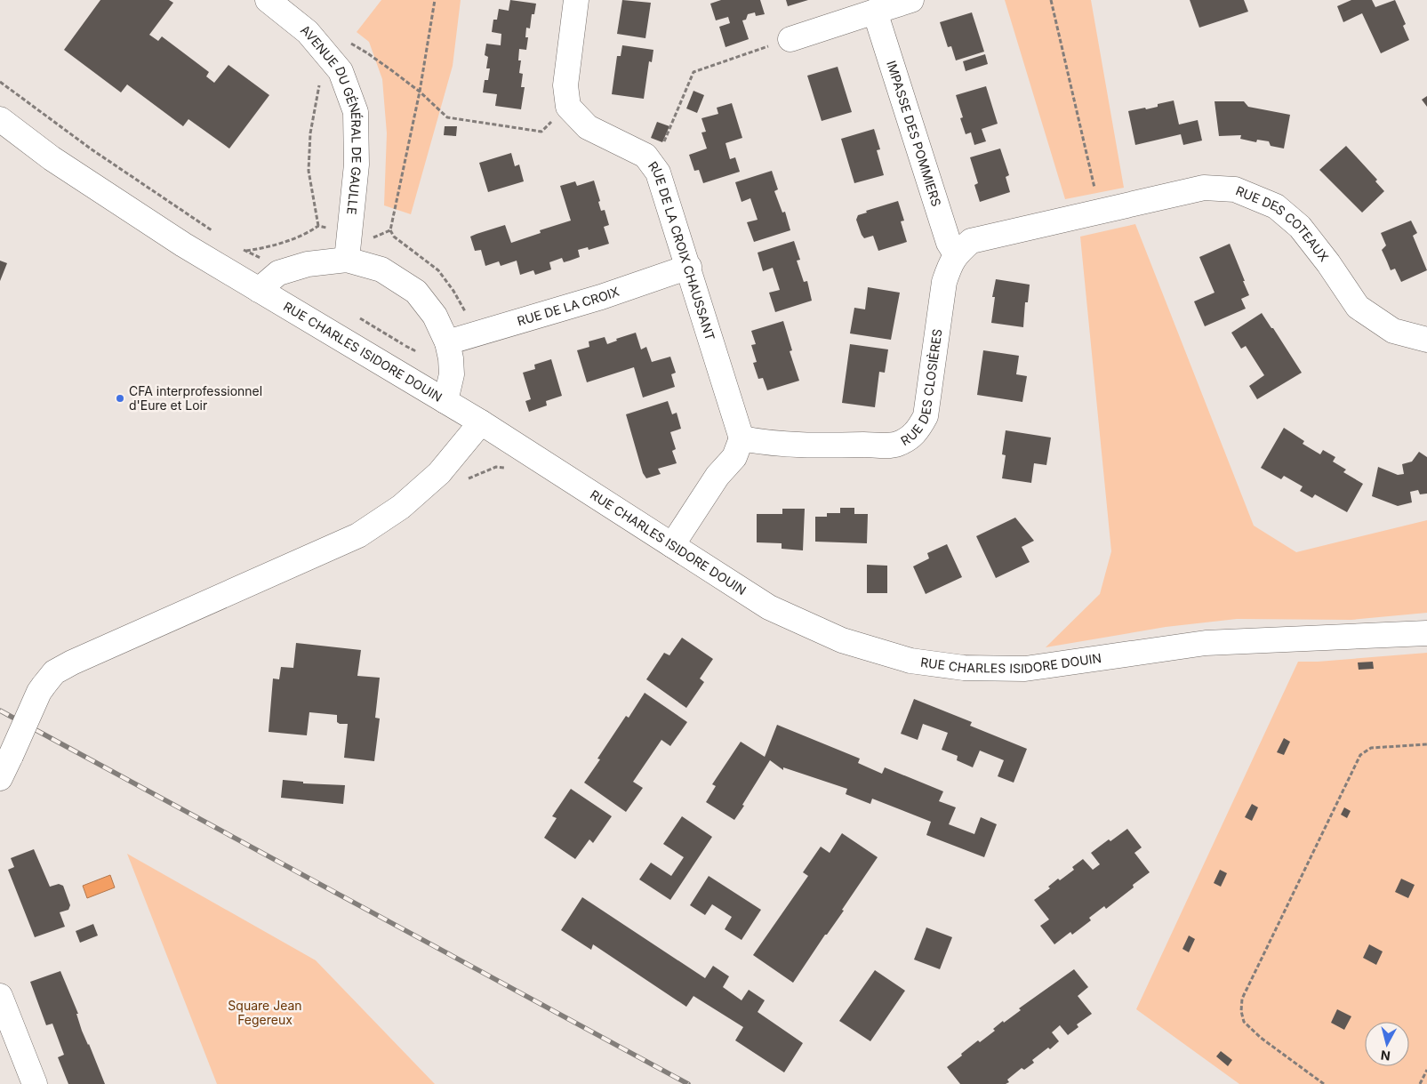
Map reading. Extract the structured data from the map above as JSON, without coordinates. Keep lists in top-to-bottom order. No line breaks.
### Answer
{"streets":{"street":["AVENUE DU GÉNÉRAL DE GAULLE","IMPASSE DES POMMIERS","RUE DES COTEAUX","RUE DE LA CROIX CHAUSSANT","RUE DE LA CROIX","RUE CHARLES ISIDORE DOUIN","RUE DES CLOSIÈRES"]},"crossings":[["IMPASSE DES POMMIERS","RUE DES CLOSIÈRES"],["RUE DES COTEAUX","RUE DES CLOSIÈRES"],["RUE DE LA CROIX CHAUSSANT","RUE DE LA CROIX"],["RUE DE LA CROIX CHAUSSANT","RUE DES CLOSIÈRES"]],"parks":["Square Jean Fegereux"],"places":["CFA interprofessionnel d'Eure et Loir"],"north":"bottom"}
